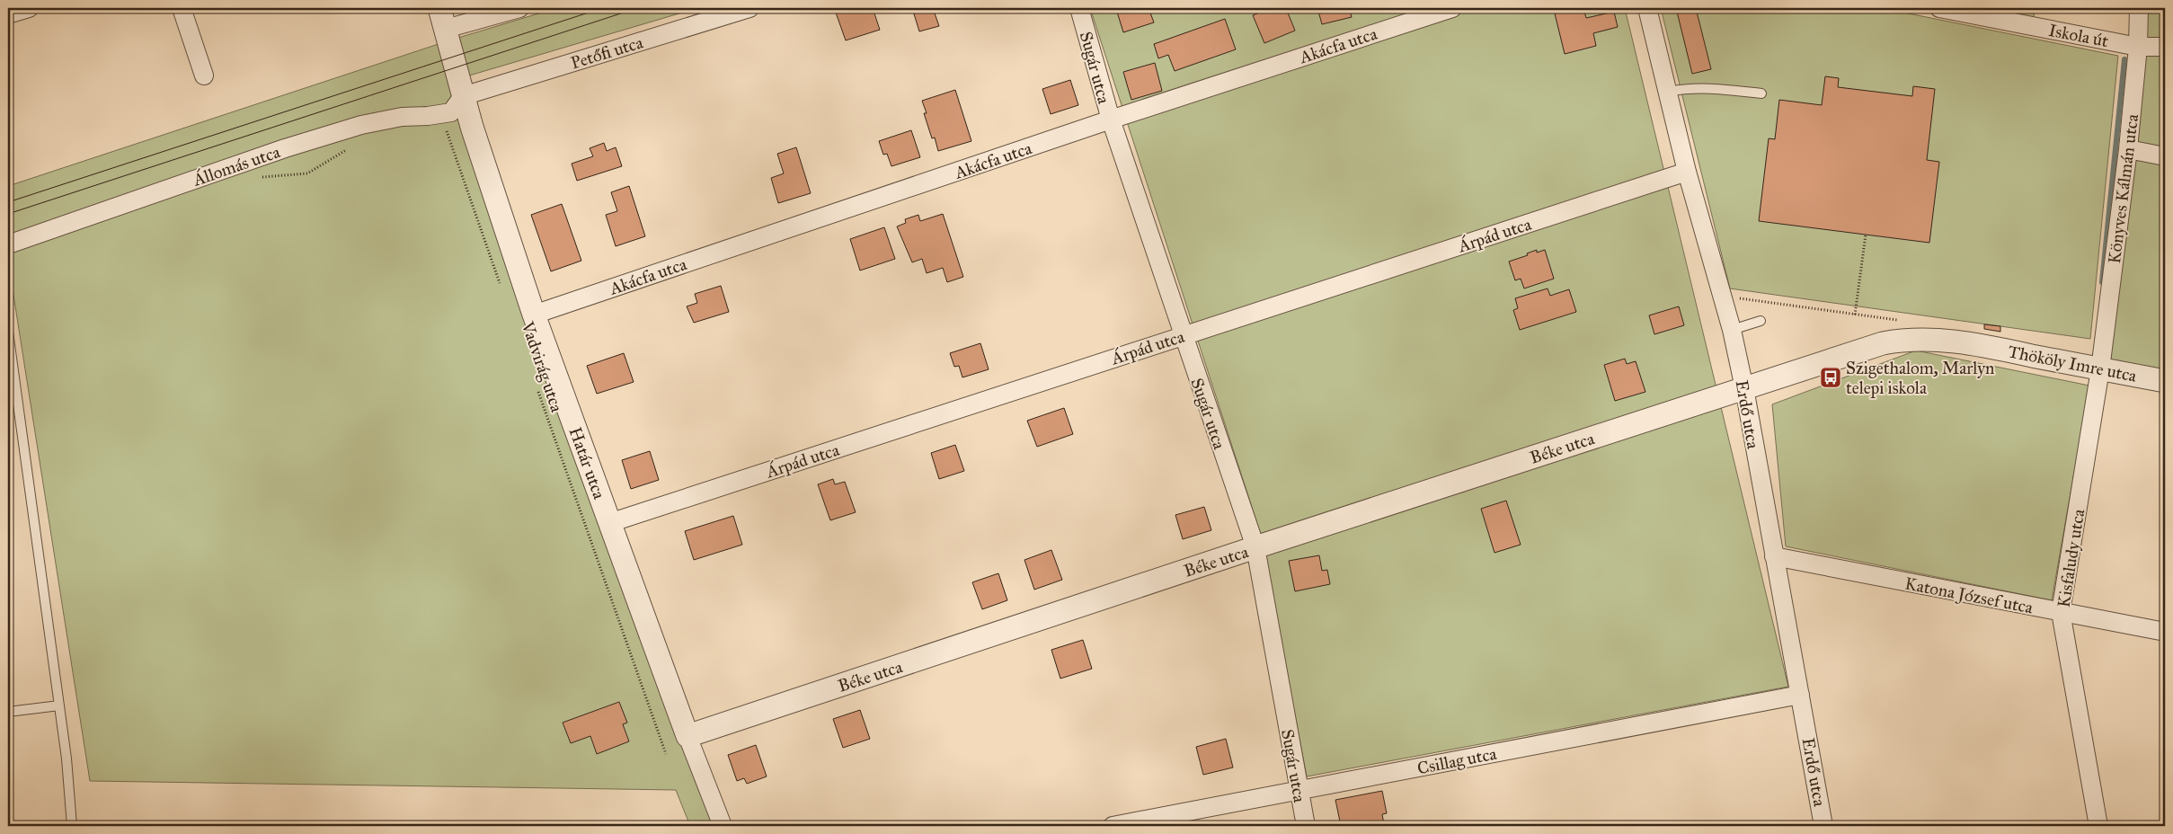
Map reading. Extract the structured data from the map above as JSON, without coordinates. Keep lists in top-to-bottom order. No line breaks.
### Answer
{"streets":{"street":["Iskola út","Akácfa utca","Petőfi utca","Sugár utca","Állomás utca","Könyves Kálmán utca","Árpád utca","Thököly Imre utca","Erdő utca","Béke utca","Határ utca","Kisfaludy utca","Katona József utca","Csillag utca"],"path":["Vadvirág utca"]},"crossings":[["Iskola út","Könyves Kálmán utca"],["Akácfa utca","Sugár utca"],["Akácfa utca","Határ utca"],["Petőfi utca","Állomás utca"],["Petőfi utca","Határ utca"],["Sugár utca","Árpád utca"],["Sugár utca","Béke utca"],["Sugár utca","Csillag utca"],["Állomás utca","Határ utca"],["Könyves Kálmán utca","Thököly Imre utca"],["Könyves Kálmán utca","Kisfaludy utca"],["Árpád utca","Erdő utca"],["Árpád utca","Határ utca"],["Thököly Imre utca","Erdő utca"],["Thököly Imre utca","Béke utca"],["Thököly Imre utca","Kisfaludy utca"],["Erdő utca","Béke utca"],["Erdő utca","Katona József utca"],["Erdő utca","Csillag utca"],["Béke utca","Határ utca"],["Kisfaludy utca","Katona József utca"]],"places":{"bus stop":["Szigethalom, Marlyn telepi iskola"]}}
